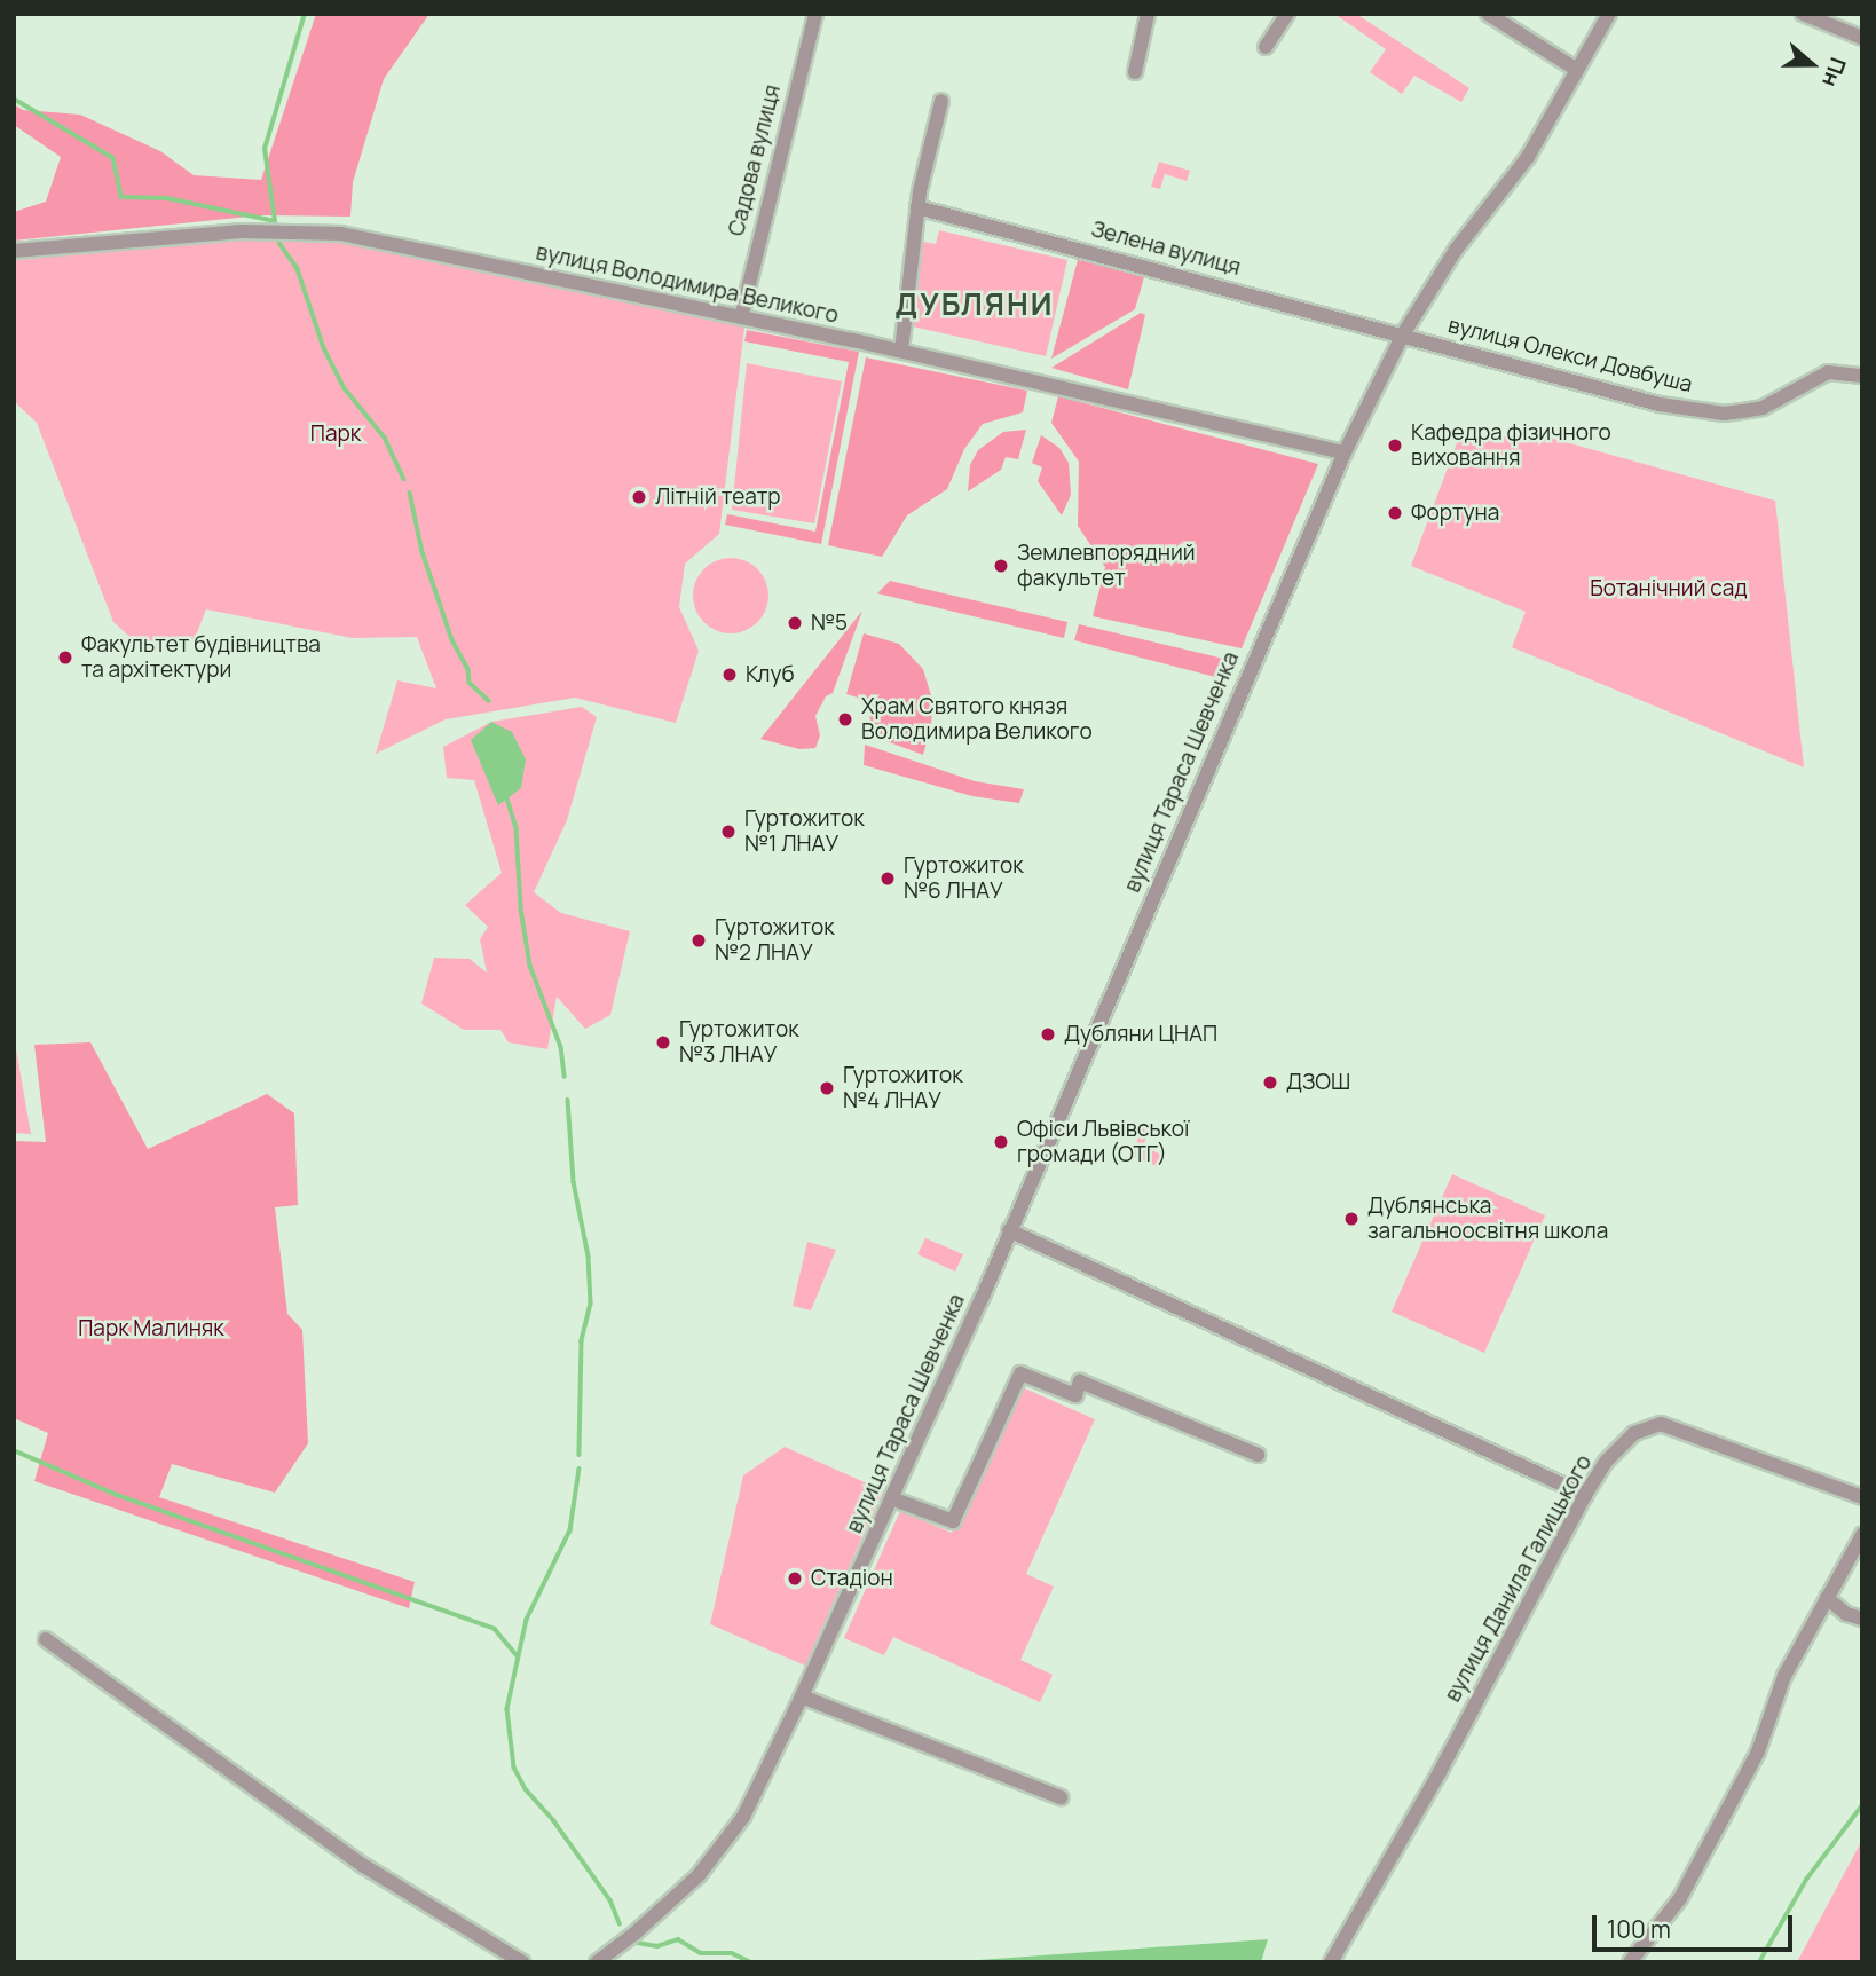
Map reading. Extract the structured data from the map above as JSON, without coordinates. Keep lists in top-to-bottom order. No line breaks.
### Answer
{"streets":{"street":["Садова вулиця","Зелена вулиця","вулиця Володимира Великого","вулиця Олекси Довбуша","вулиця Тараса Шевченка","вулиця Данила Галицького"]},"crossings":[["Садова вулиця","вулиця Володимира Великого"],["Зелена вулиця","вулиця Олекси Довбуша"],["Зелена вулиця","вулиця Тараса Шевченка"],["вулиця Володимира Великого","вулиця Тараса Шевченка"],["вулиця Олекси Довбуша","вулиця Тараса Шевченка"]],"districts":["ДУБЛЯНИ"],"parks":["Парк","Ботанічний сад","Парк Малиняк"],"places":["Кафедра фізичного виховання","Літній театр","Фортуна","Землевпорядний факультет","№5","Факультет будівництва та архітектури","Клуб","Храм Святого князя Володимира Великого","Гуртожиток №1 ЛНАУ","Гуртожиток №6 ЛНАУ","Гуртожиток №2 ЛНАУ","Дубляни ЦНАП","Гуртожиток №3 ЛНАУ","ДЗОШ","Гуртожиток №4 ЛНАУ","Офіси Львівської громади (ОТГ)","Дублянська загальноосвітня школа","Стадіон"],"scale_bar":"100 m","north":"right"}
